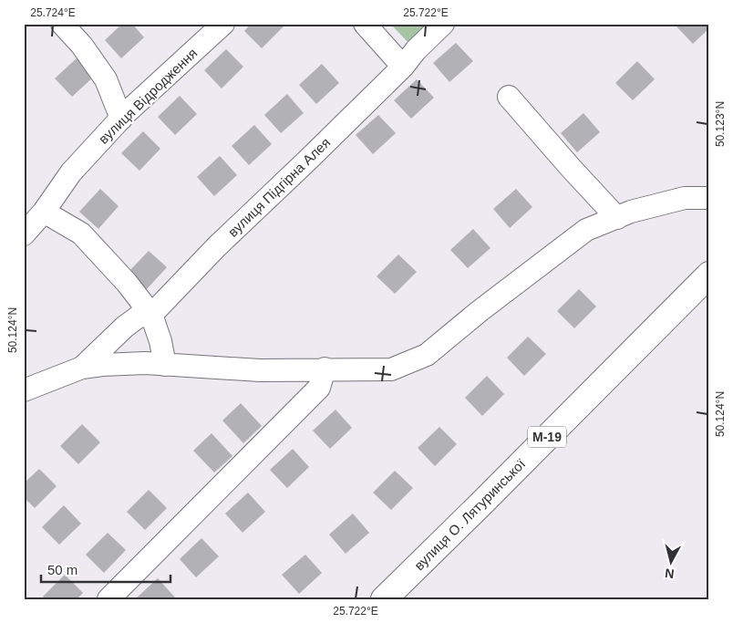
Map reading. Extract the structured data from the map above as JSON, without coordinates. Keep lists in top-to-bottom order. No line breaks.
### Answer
{"streets":{"highway":["М-19","вулиця О. Лятуринської"],"street":["вулиця Відродження","вулиця Підгірна Алея"]},"scale_bar":"50 m","north":"bottom","coordinates":["25.724°E","25.722°E","50.123°N","50.124°N"]}
